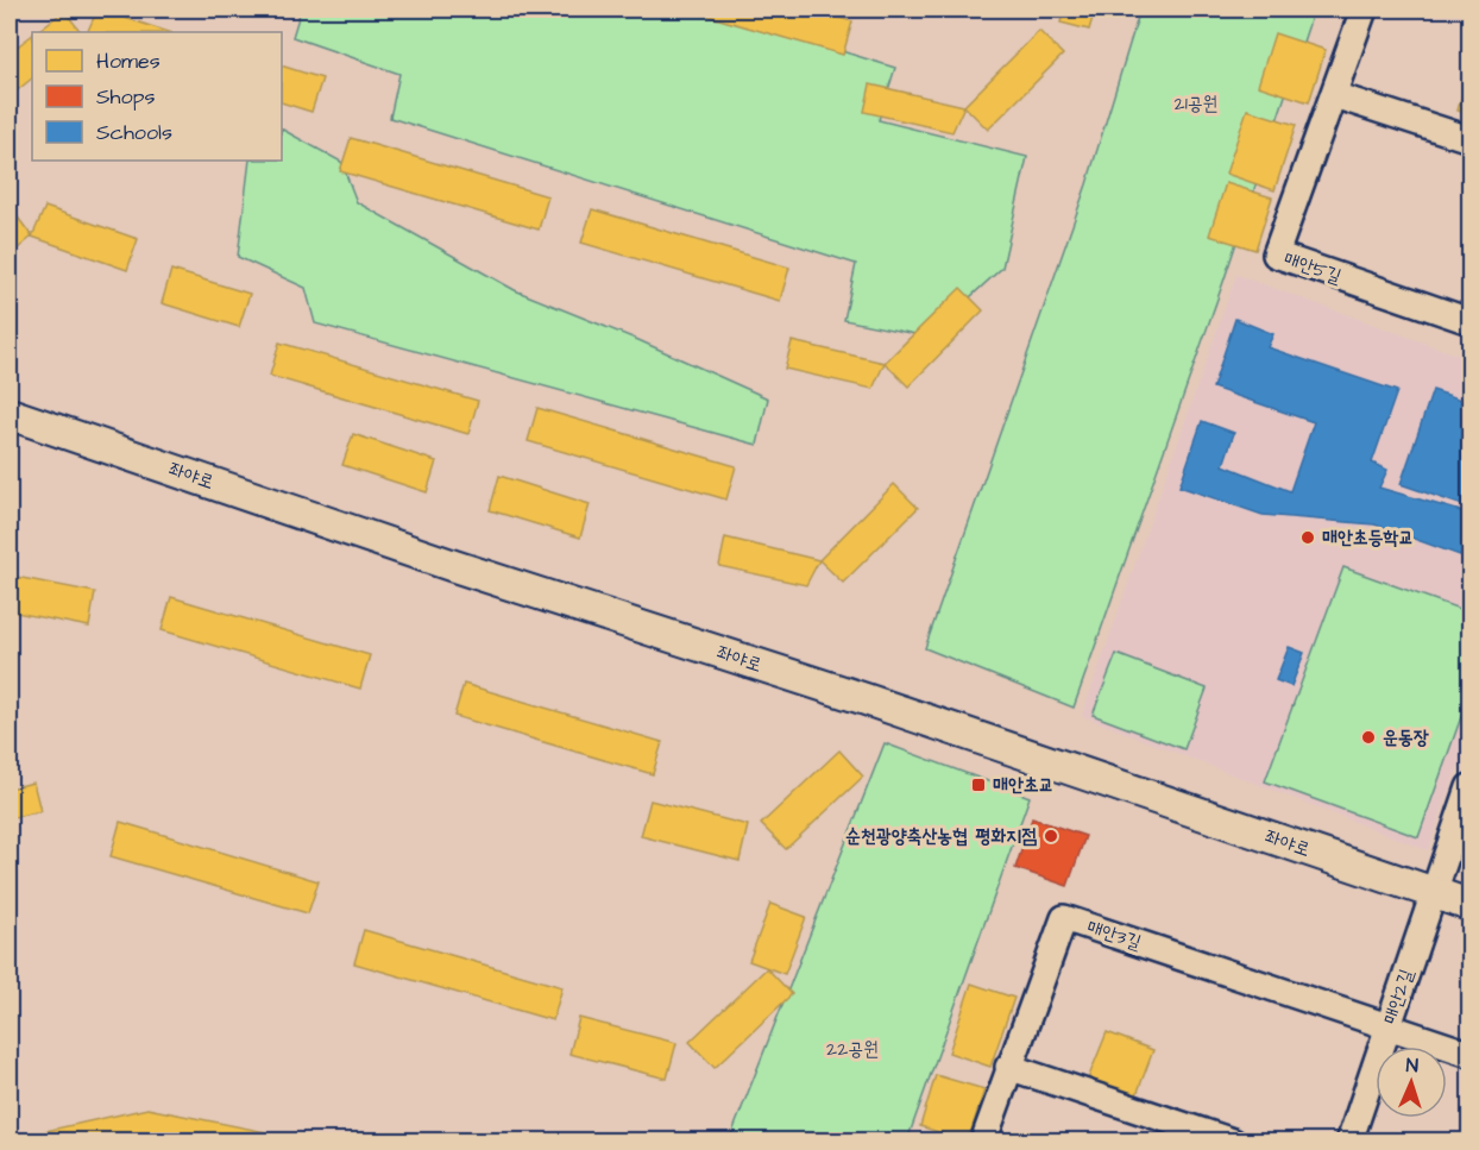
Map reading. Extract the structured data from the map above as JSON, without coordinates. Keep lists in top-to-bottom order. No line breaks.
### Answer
{"streets":{"street":["매안5길","좌야로","매안3길","매안2길"]},"crossings":[["좌야로","매안2길"],["매안3길","매안2길"]],"parks":["21공원","22공원"],"places":{"other":["매안초등학교","운동장","순천광양축산농협 평화지점"],"transit":["매안초교"]},"legend":["Homes","Shops","Schools"],"north":"top"}
